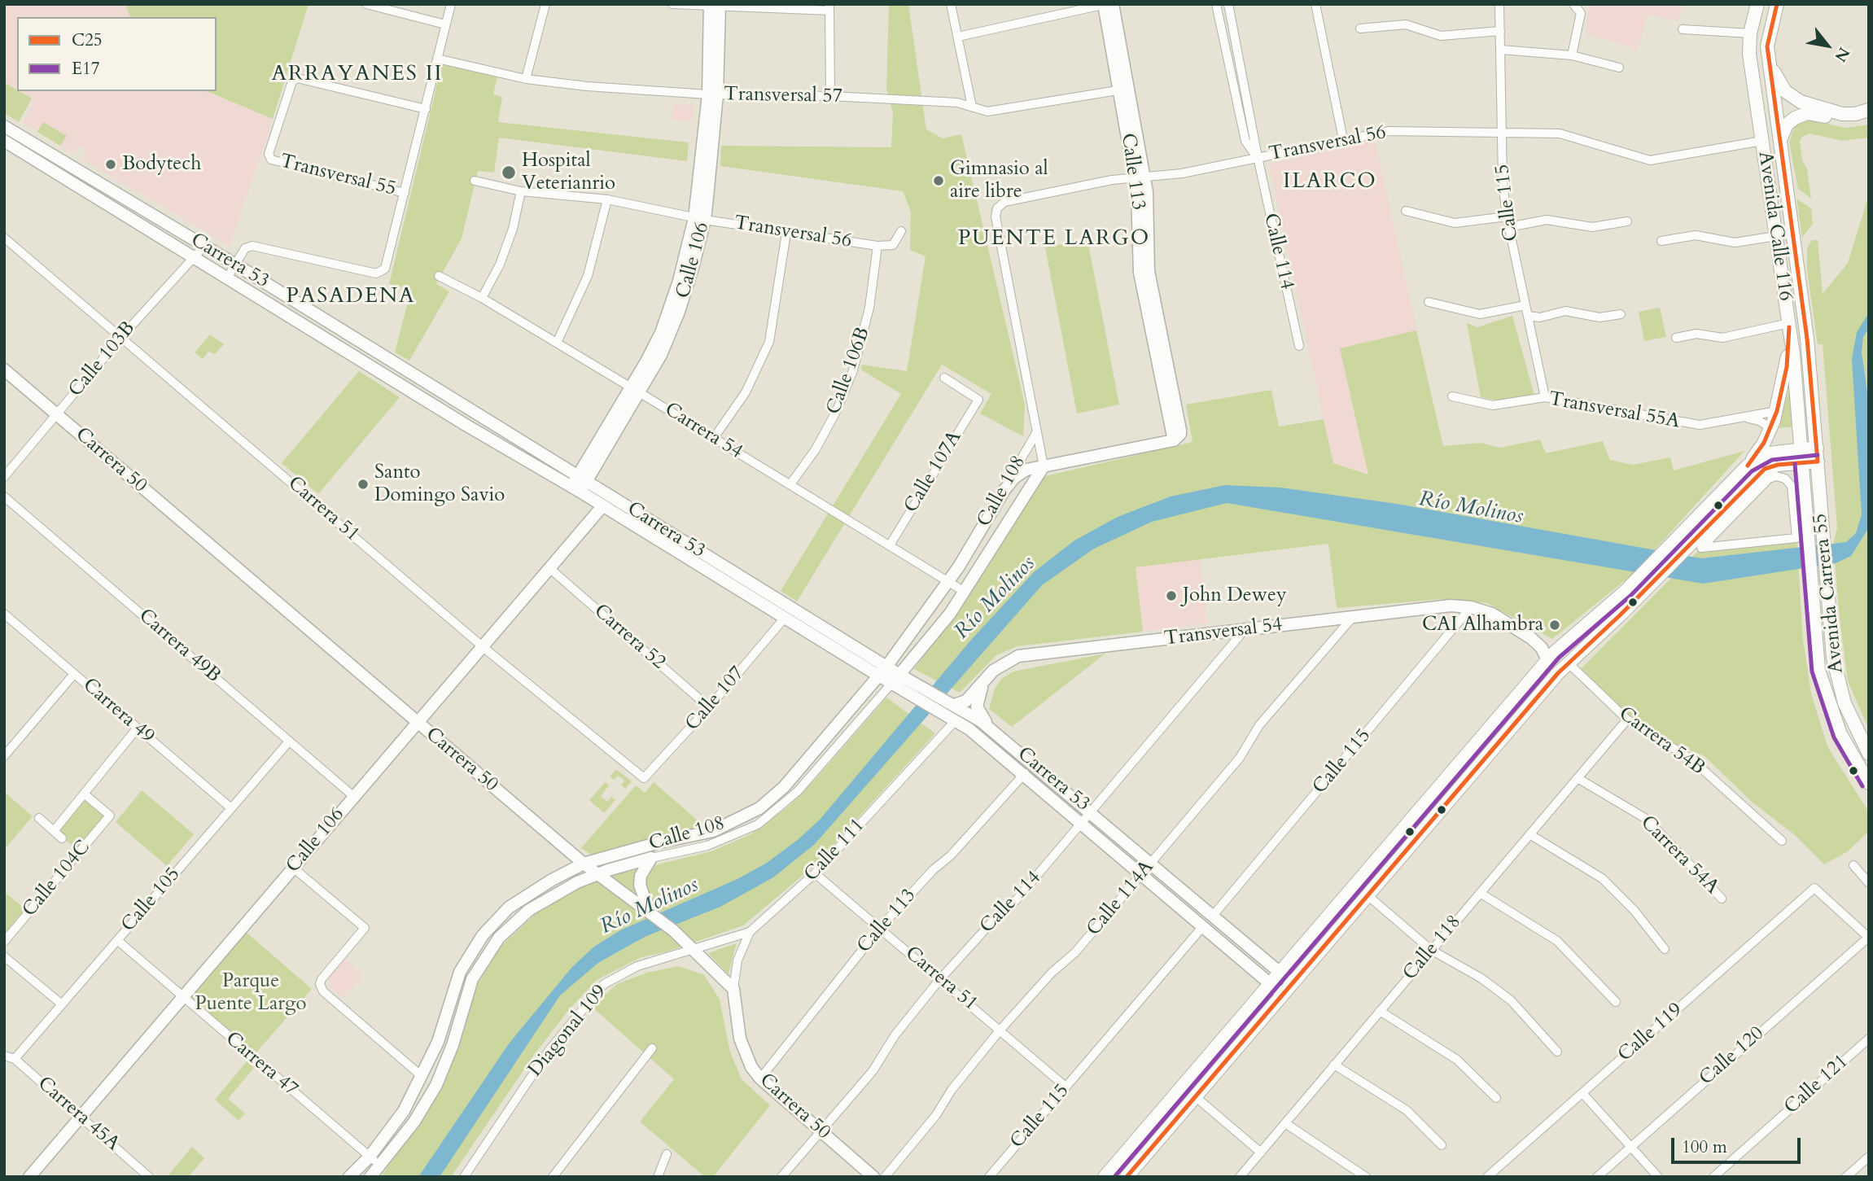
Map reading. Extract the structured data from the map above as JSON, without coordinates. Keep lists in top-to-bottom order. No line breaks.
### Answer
{"streets":{"main road":["Avenida Calle 116","Avenida Carrera 55"],"street":["Transversal 57","Transversal 56","Calle 113","Transversal 55","Calle 115","Calle 114","Calle 106","Carrera 53","Calle 103B","Calle 106B","Transversal 55A","Carrera 54","Carrera 50","Calle 107A","Calle 108","Carrera 51","Transversal 54","Carrera 52","Carrera 49B","Calle 107","Carrera 49","Carrera 54B","Calle 111","Carrera 54A","Calle 104C","Calle 114A","Calle 105","Calle 118","Diagonal 109","Calle 119","Calle 120","Carrera 47","Calle 121","Carrera 45A"]},"crossings":[["Transversal 57","Calle 113"],["Transversal 57","Calle 106"],["Transversal 56","Calle 113"],["Transversal 56","Calle 115"],["Transversal 56","Avenida Calle 116"],["Transversal 56","Calle 114"],["Transversal 56","Calle 106"],["Transversal 56","Calle 106B"],["Transversal 56","Calle 108"],["Calle 113","Carrera 53"],["Calle 113","Carrera 50"],["Calle 113","Carrera 51"],["Calle 115","Carrera 53"],["Calle 115","Transversal 55A"],["Calle 115","Carrera 51"],["Calle 115","Transversal 54"],["Avenida Calle 116","Avenida Carrera 55"],["Calle 114","Carrera 53"],["Calle 114","Carrera 50"],["Calle 114","Carrera 51"],["Calle 114","Transversal 54"],["Calle 106","Carrera 53"],["Calle 106","Carrera 54"],["Calle 106","Carrera 50"],["Calle 106","Carrera 51"],["Calle 106","Carrera 52"],["Calle 106","Carrera 49B"],["Calle 106","Carrera 47"],["Calle 106","Carrera 45A"],["Carrera 53","Calle 103B"],["Carrera 53","Calle 108"],["Carrera 53","Transversal 54"],["Carrera 53","Calle 107"],["Carrera 53","Calle 111"],["Carrera 53","Calle 114A"],["Calle 103B","Carrera 50"],["Calle 103B","Carrera 51"],["Calle 106B","Carrera 54"],["Carrera 54","Calle 107A"],["Carrera 54","Calle 108"],["Carrera 50","Calle 108"],["Carrera 50","Calle 111"],["Carrera 50","Diagonal 109"],["Calle 108","Carrera 47"],["Carrera 51","Calle 107"],["Carrera 51","Calle 111"],["Carrera 51","Calle 114A"],["Transversal 54","Calle 114A"],["Carrera 52","Calle 107"],["Carrera 49B","Calle 105"],["Carrera 49","Calle 105"],["Carrera 54B","Calle 118"],["Calle 111","Diagonal 109"],["Carrera 54A","Calle 118"],["Calle 105","Carrera 47"],["Calle 105","Carrera 45A"],["Calle 119","Calle 120"]],"districts":["ARRAYANES II","ILARCO","PUENTE LARGO","PASADENA"],"water":["Río Molinos"],"parks":["Parque Puente Largo"],"places":["Bodytech","Hospital Veterianrio","Gimnasio al aire libre","Santo Domingo Savio","John Dewey","CAI Alhambra"],"lines":["transit line C25","transit line E17"],"legend":["C25","E17"],"scale_bar":"100 m","north":"bottom right"}
